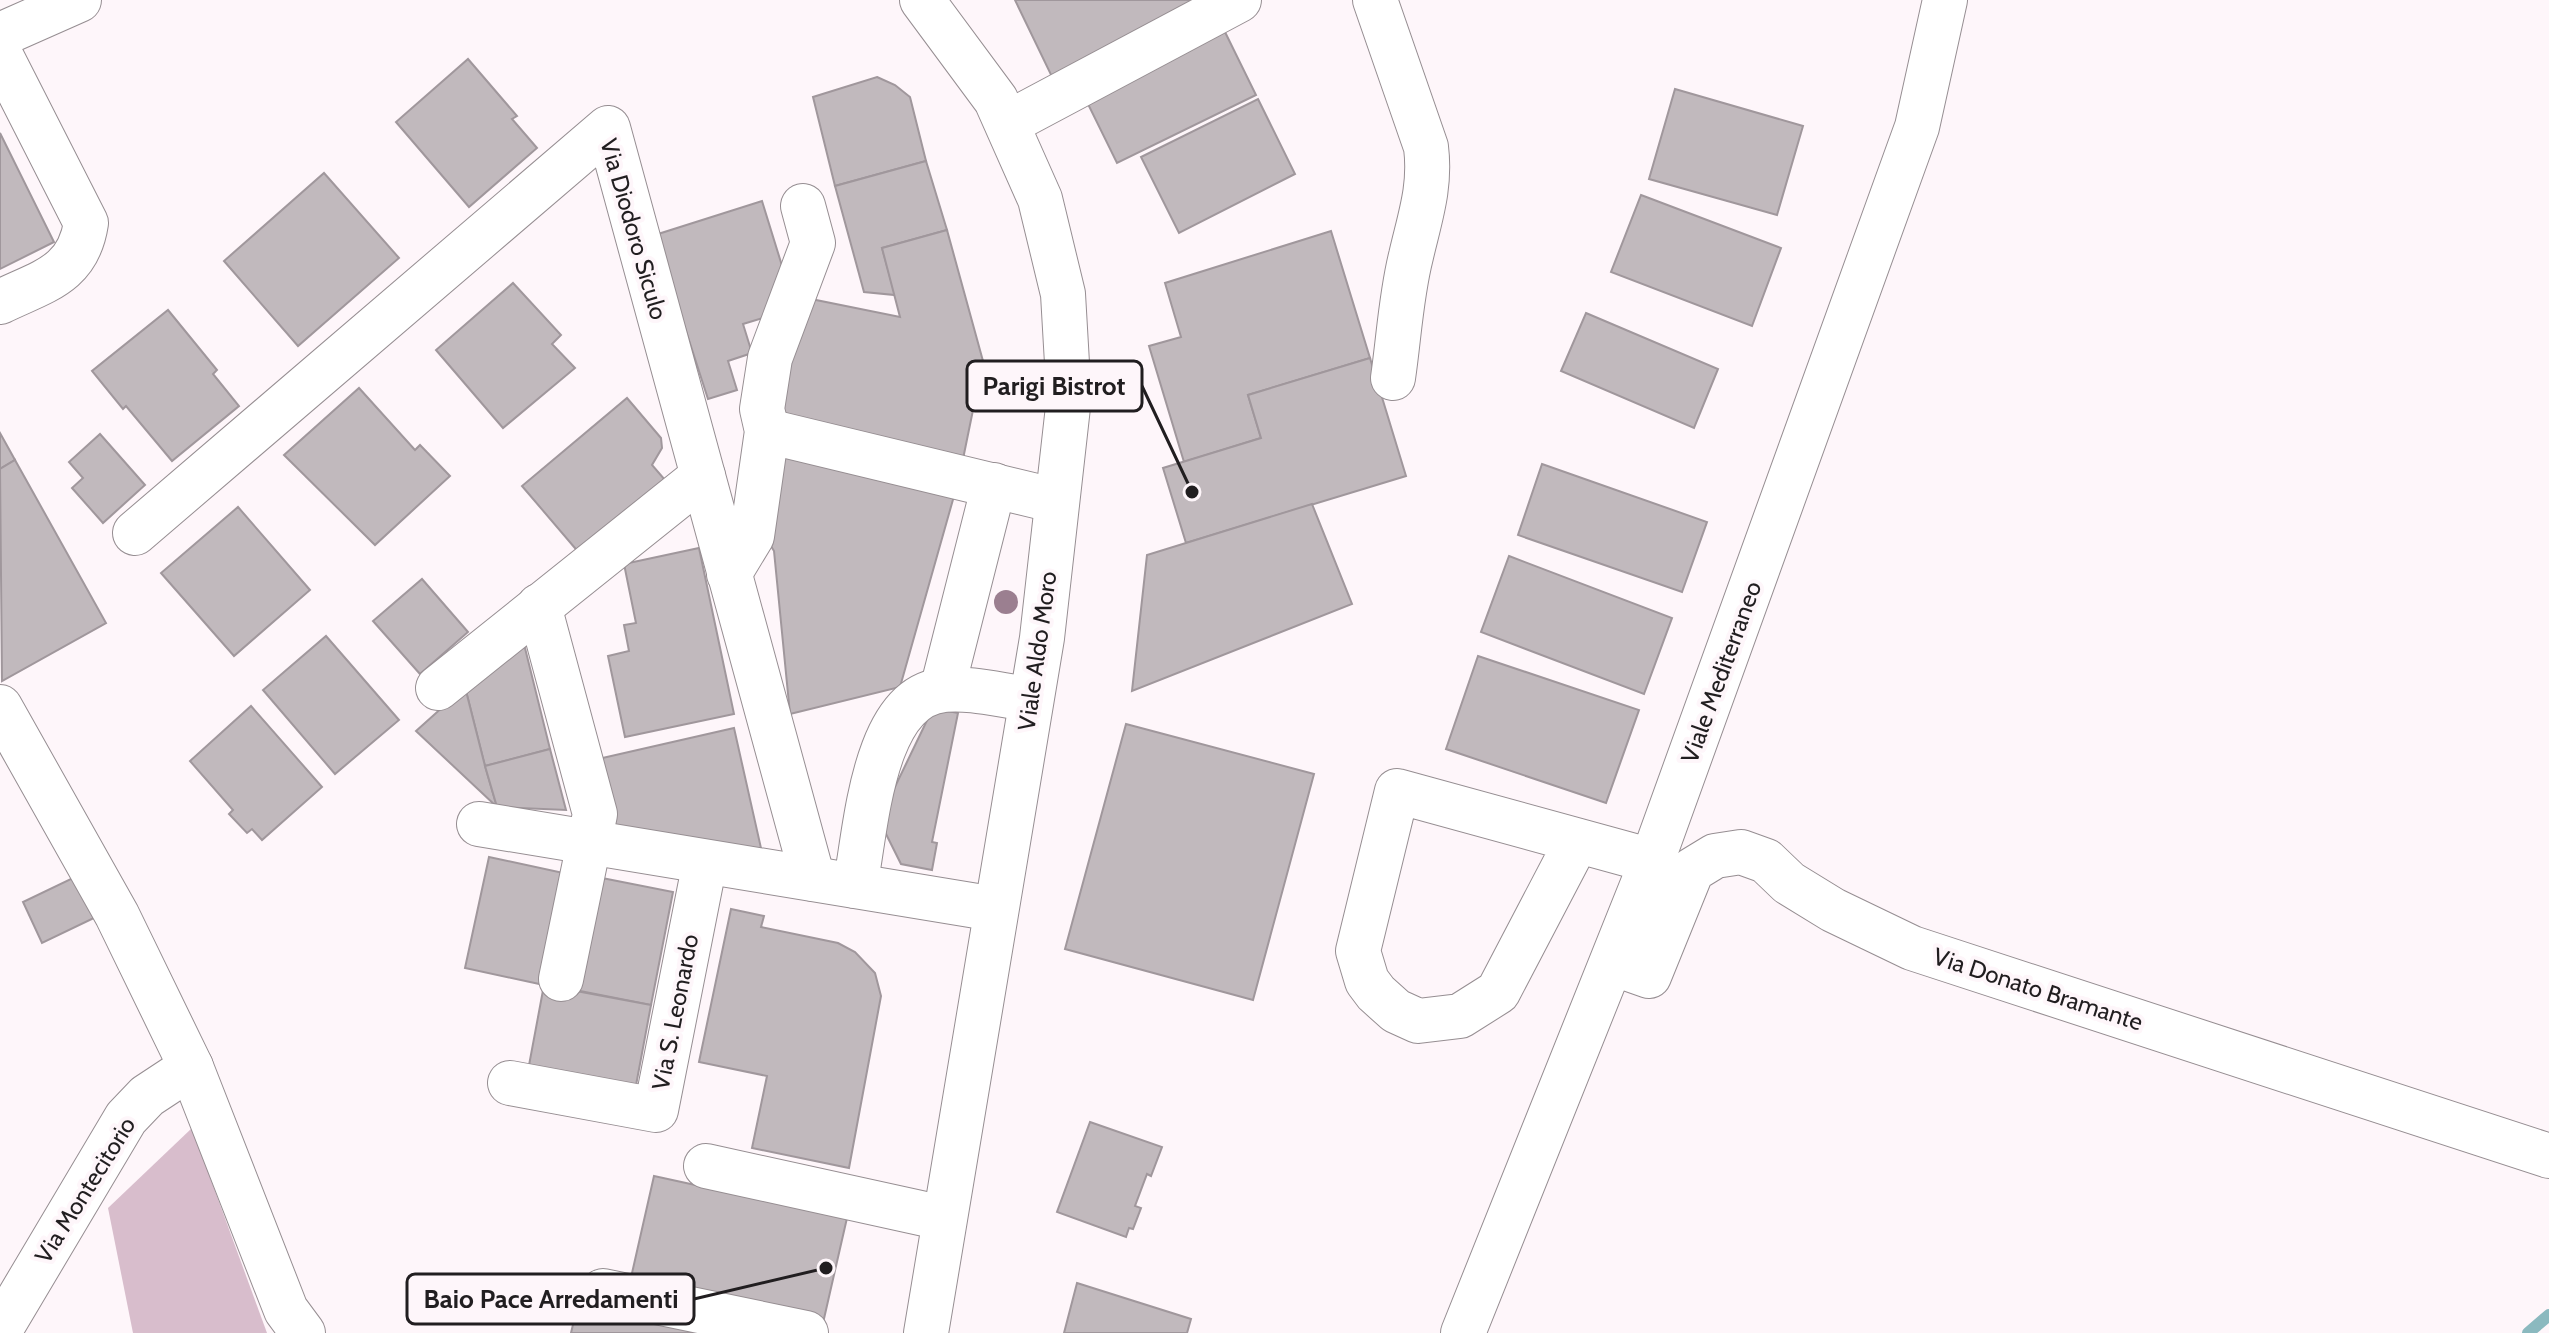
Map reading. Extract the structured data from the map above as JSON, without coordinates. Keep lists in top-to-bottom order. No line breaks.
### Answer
{"streets":{"street":["Via Diodoro Siculo","Viale Aldo Moro","Viale Mediterraneo","Via Donato Bramante","Via S. Leonardo","Via Montecitorio"]},"crossings":[["Viale Mediterraneo","Via Donato Bramante"]],"places":["Parigi Bistrot","Baio Pace Arredamenti"]}
